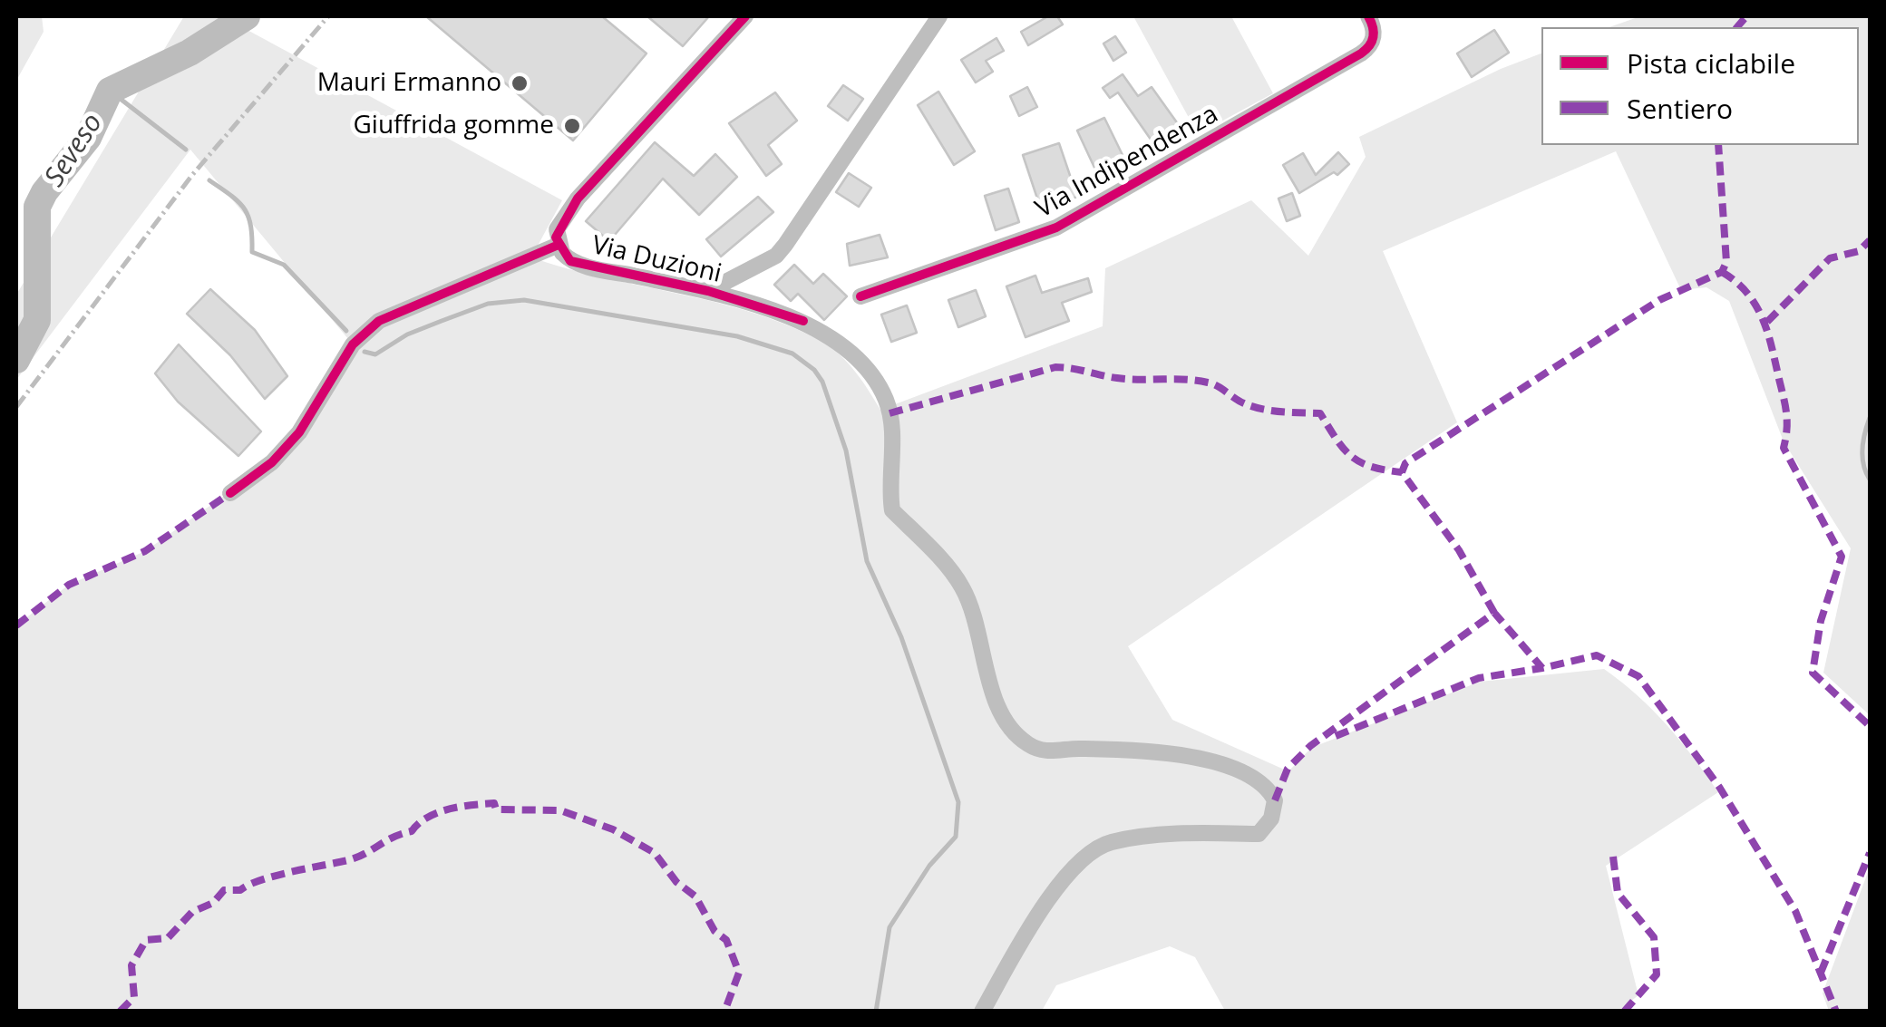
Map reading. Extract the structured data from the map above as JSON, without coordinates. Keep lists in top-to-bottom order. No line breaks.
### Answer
{"streets":{"street":["Via Indipendenza","Via Duzioni"]},"water":["Seveso"],"places":["Mauri Ermanno","Giuffrida gomme"],"legend":["Pista ciclabile","Sentiero"]}
